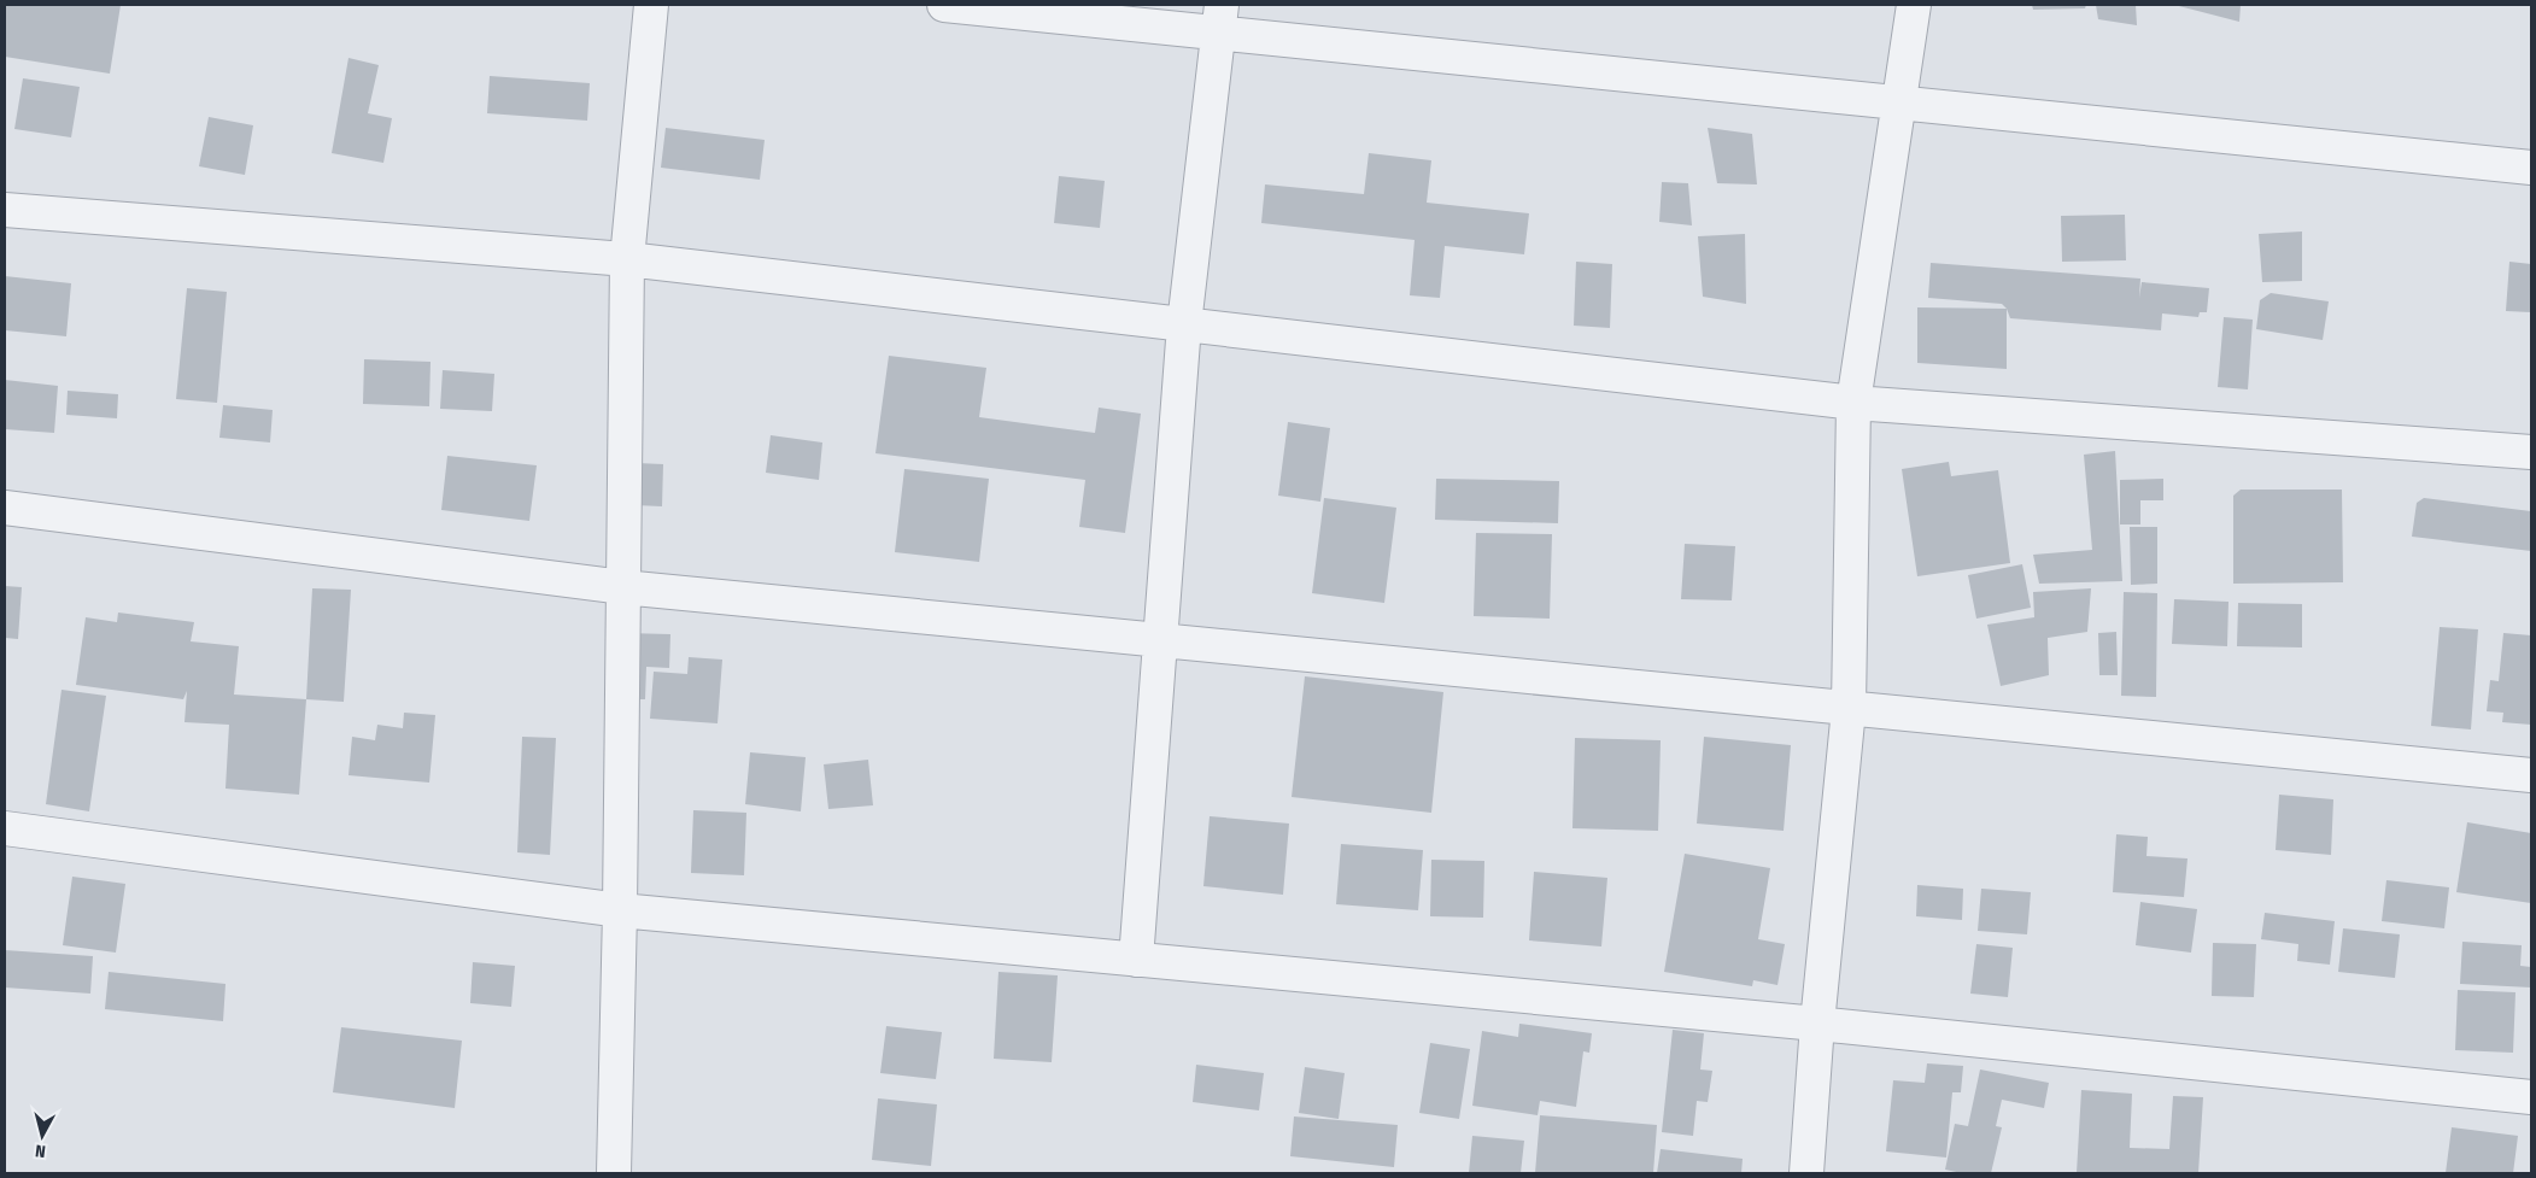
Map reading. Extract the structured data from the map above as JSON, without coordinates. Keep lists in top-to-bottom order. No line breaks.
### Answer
{"north":"bottom"}
